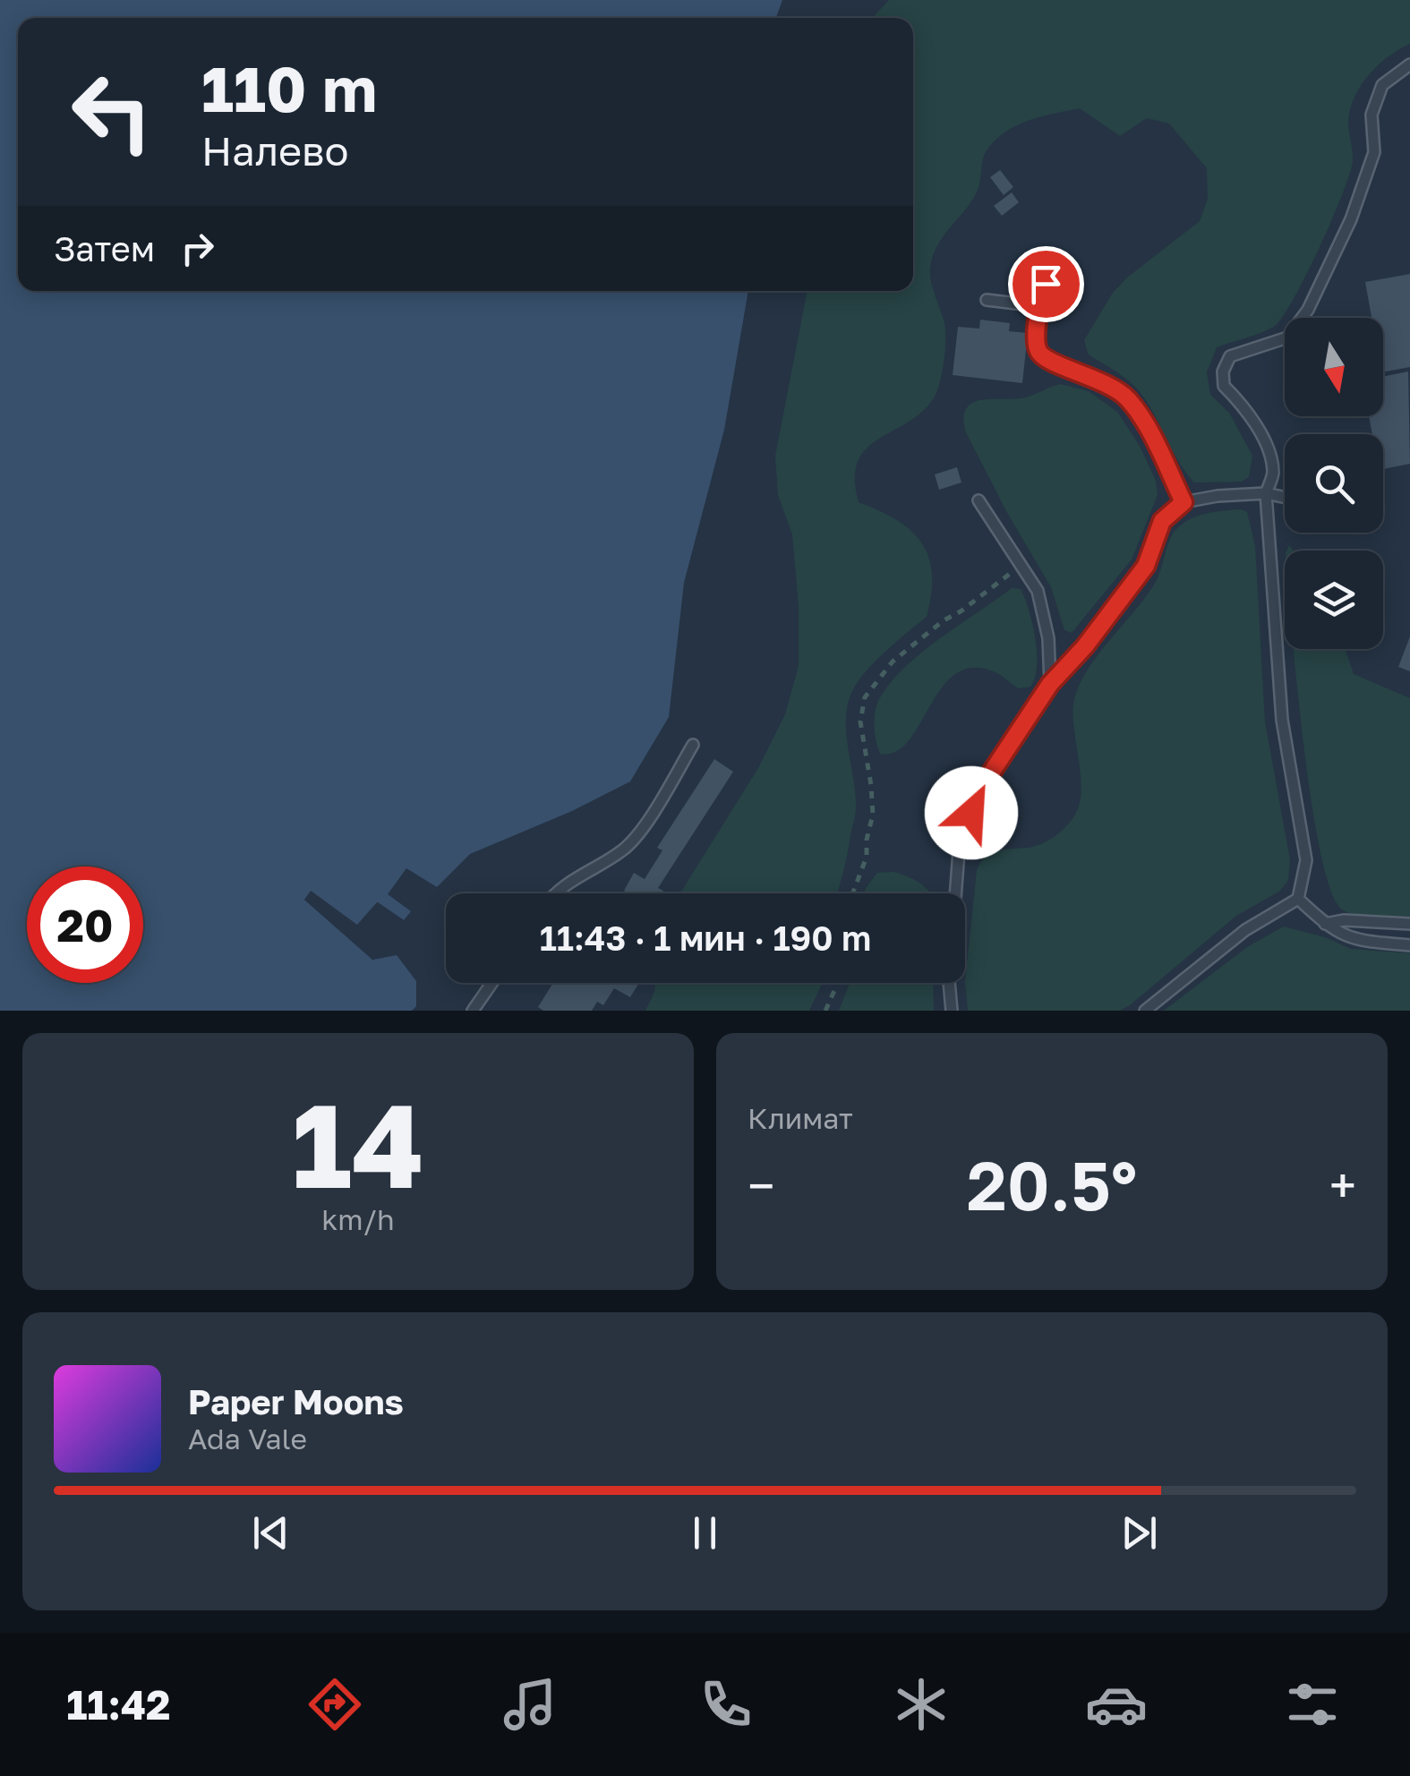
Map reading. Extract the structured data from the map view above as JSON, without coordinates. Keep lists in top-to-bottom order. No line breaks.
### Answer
{"north":"bottom","page":{"turn":["110 m","Налево"],"then":"Затем","limit":"20","trip":"11:43 · 1 мин · 190 m","tile":[["14","km/h"],"Климат"],"heat":["−","20.5°","+"],"song":["Paper Moons","Ada Vale"],"tabs":"11:42"}}
